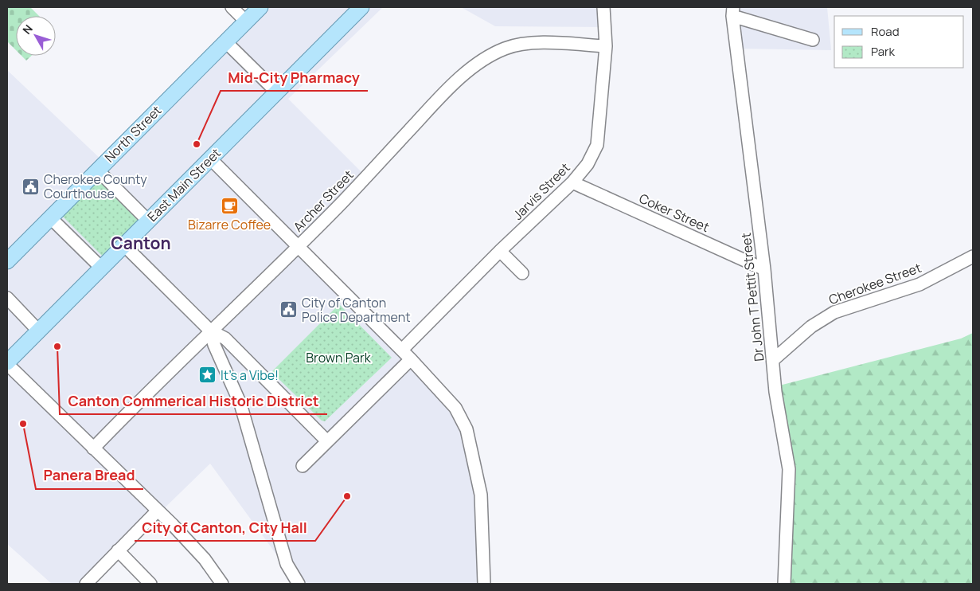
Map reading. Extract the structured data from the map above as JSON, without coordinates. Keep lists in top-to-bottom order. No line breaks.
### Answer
{"streets":{"main road":["North Street","East Main Street"],"street":["Jarvis Street","Archer Street","Coker Street","Cherokee Street","Dr John T Pettit Street"]},"crossings":[["Jarvis Street","Archer Street"],["Jarvis Street","Coker Street"],["Coker Street","Dr John T Pettit Street"],["Cherokee Street","Dr John T Pettit Street"]],"districts":["Canton"],"parks":["Brown Park"],"places":{"other":["Mid-City Pharmacy","Canton Commerical Historic District","Panera Bread","City of Canton, City Hall"],"public building":["Cherokee County Courthouse","City of Canton Police Department"],"cafe":["Bizarre Coffee"],"place":["It's a Vibe!"]},"legend":["Road","Park"],"north":"top left"}
